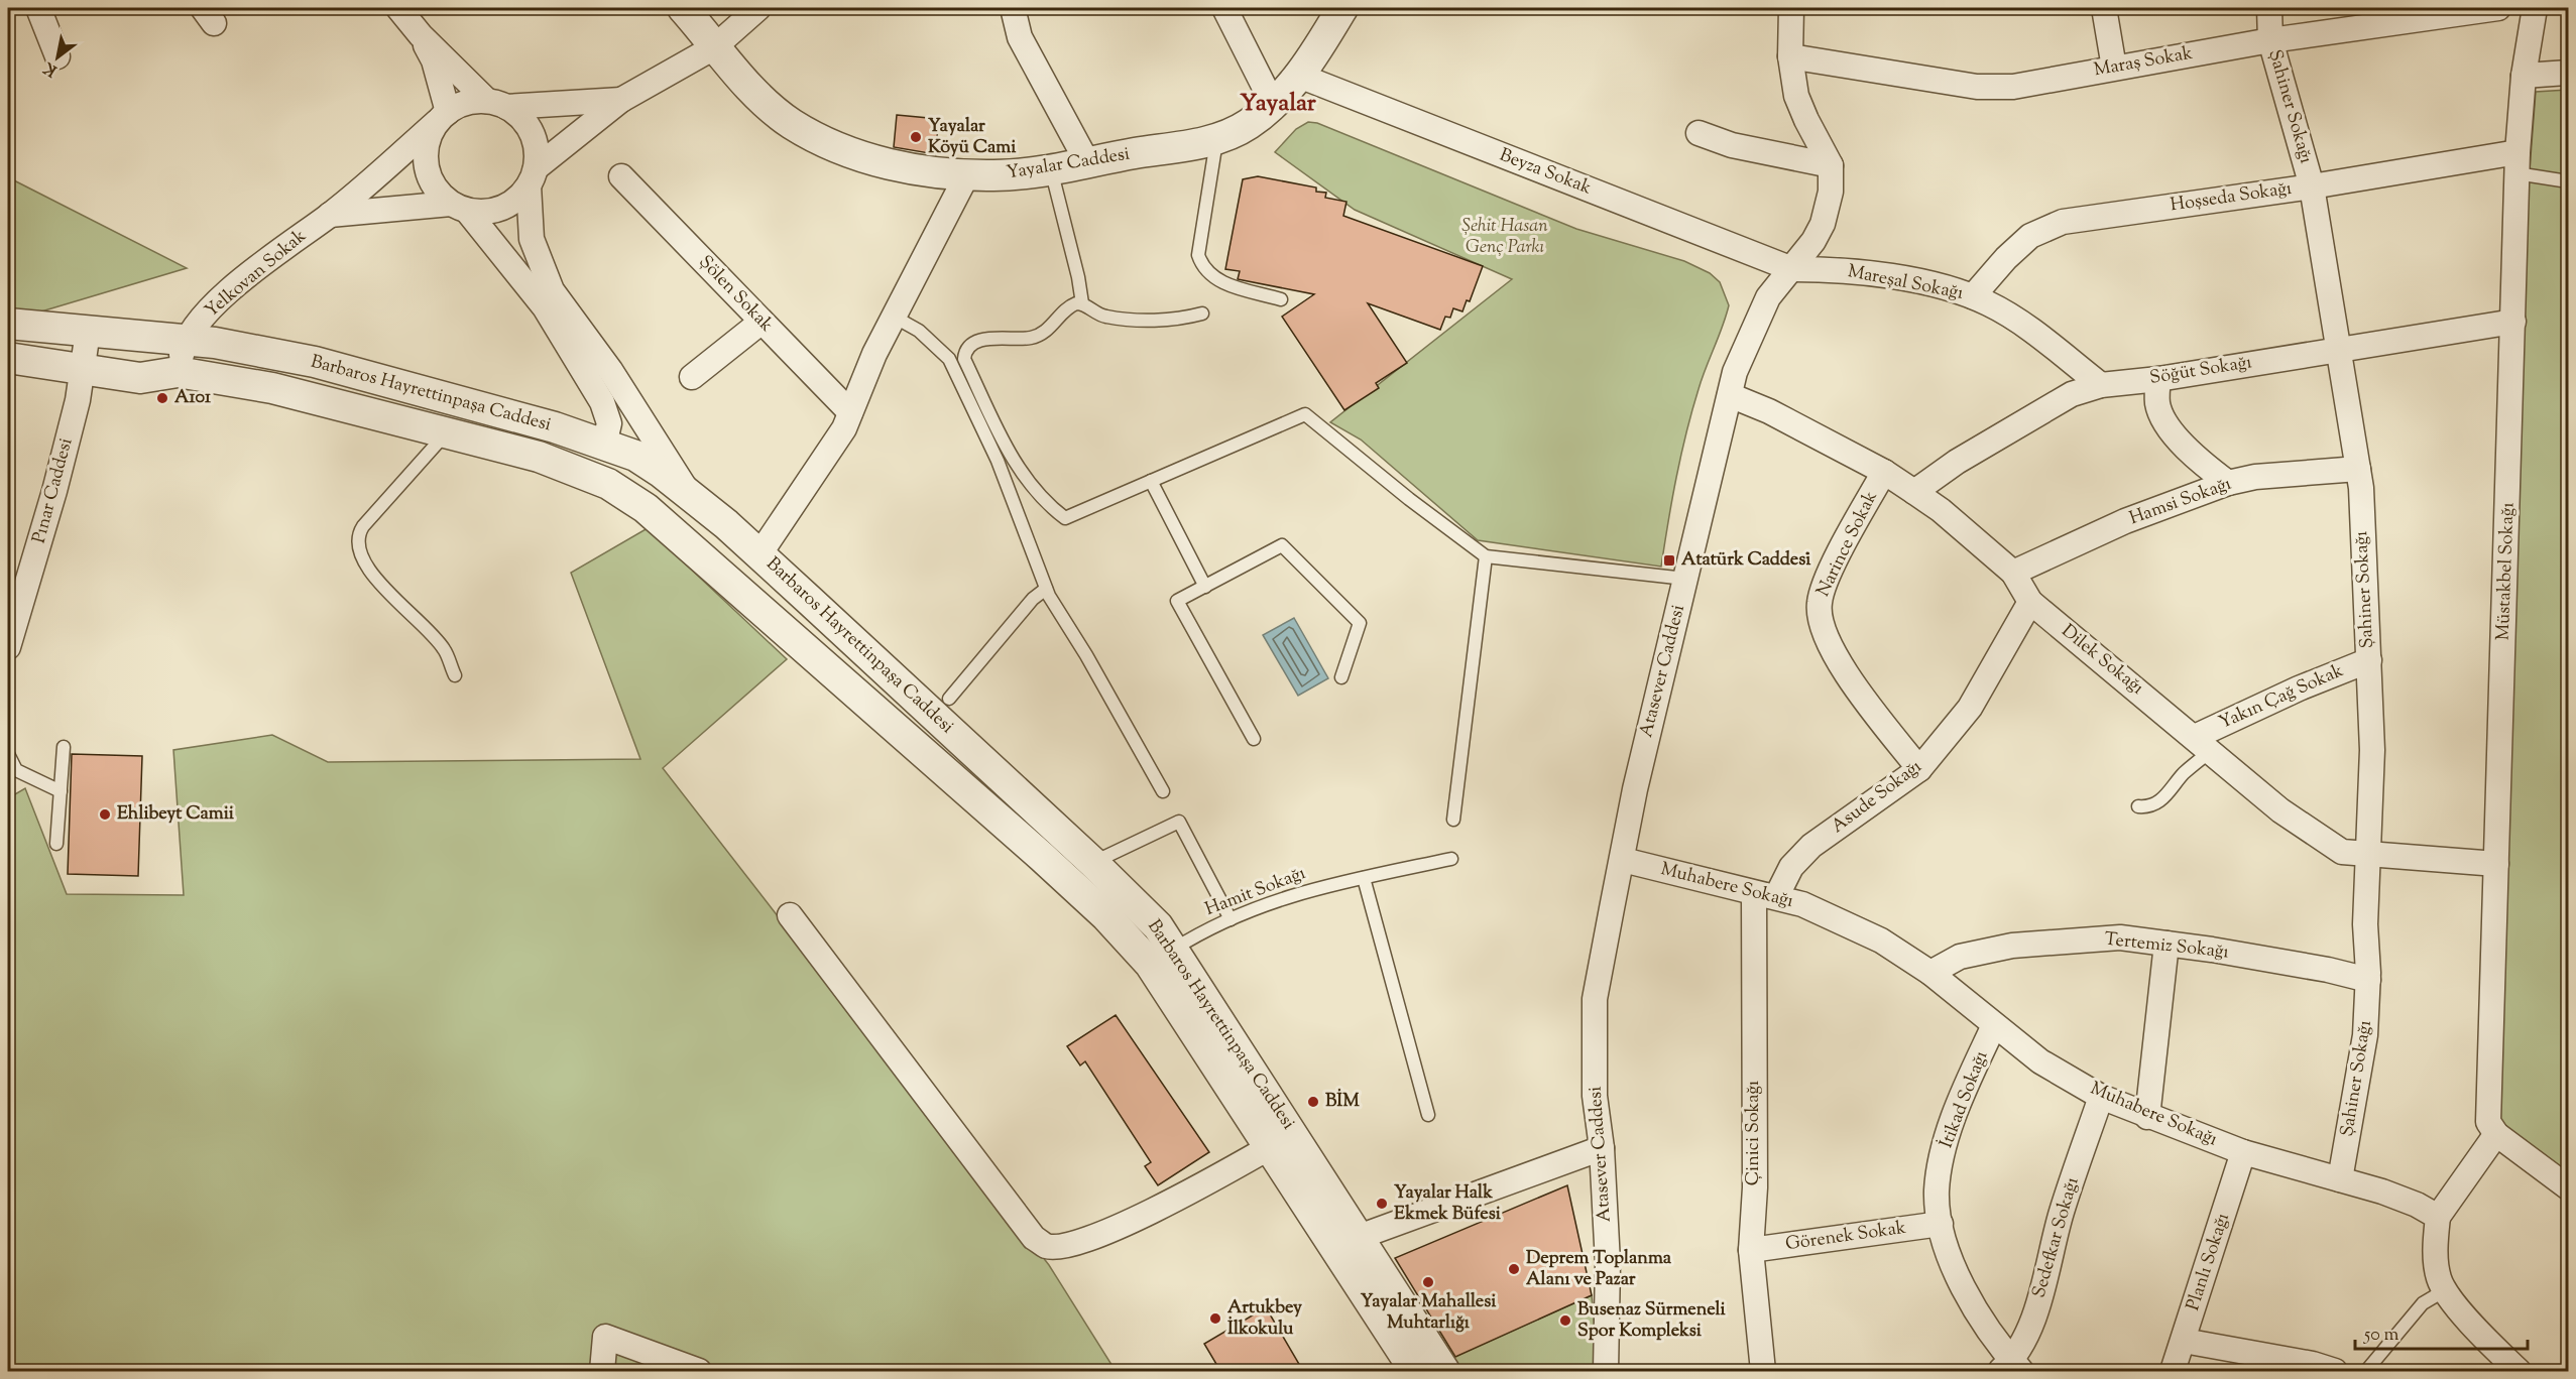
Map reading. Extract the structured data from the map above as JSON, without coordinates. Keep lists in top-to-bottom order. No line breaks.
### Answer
{"streets":{"street":["Maraş Sokak","Şahiner Sokağı","Yayalar Caddesi","Beyza Sokak","Hoşseda Sokağı","Yelkovan Sokak","Mareşal Sokağı","Şölen Sokak","Söğüt Sokağı","Barbaros Hayrettinpaşa Caddesi","Pınar Caddesi","Hamsi Sokağı","Narince Sokak","Müstakbel Sokağı","Dilek Sokağı","Atasever Caddesi","Yakın Çağ Sokak","Asude Sokağı","Muhabere Sokağı","Tertemiz Sokağı","İtikad Sokağı","Çinici Sokağı","Görenek Sokak","Sedefkar Sokağı","Planlı Sokağı"],"lane":["Hamit Sokağı"]},"crossings":[["Maraş Sokak","Şahiner Sokağı"],["Maraş Sokak","Atasever Caddesi"],["Şahiner Sokağı","Hoşseda Sokağı"],["Şahiner Sokağı","Söğüt Sokağı"],["Şahiner Sokağı","Hamsi Sokağı"],["Şahiner Sokağı","Dilek Sokağı"],["Şahiner Sokağı","Yakın Çağ Sokak"],["Şahiner Sokağı","Muhabere Sokağı"],["Şahiner Sokağı","Tertemiz Sokağı"],["Yayalar Caddesi","Beyza Sokak"],["Beyza Sokak","Mareşal Sokağı"],["Beyza Sokak","Atasever Caddesi"],["Hoşseda Sokağı","Mareşal Sokağı"],["Hoşseda Sokağı","Müstakbel Sokağı"],["Yelkovan Sokak","Barbaros Hayrettinpaşa Caddesi"],["Mareşal Sokağı","Söğüt Sokağı"],["Mareşal Sokağı","Atasever Caddesi"],["Söğüt Sokağı","Müstakbel Sokağı"],["Söğüt Sokağı","Dilek Sokağı"],["Barbaros Hayrettinpaşa Caddesi","Pınar Caddesi"],["Barbaros Hayrettinpaşa Caddesi","Hamit Sokağı"],["Hamsi Sokağı","Dilek Sokağı"],["Narince Sokak","Dilek Sokağı"],["Narince Sokak","Asude Sokağı"],["Müstakbel Sokağı","Dilek Sokağı"],["Dilek Sokağı","Atasever Caddesi"],["Dilek Sokağı","Yakın Çağ Sokak"],["Dilek Sokağı","Asude Sokağı"],["Atasever Caddesi","Muhabere Sokağı"],["Asude Sokağı","Muhabere Sokağı"],["Asude Sokağı","Çinici Sokağı"],["Muhabere Sokağı","Tertemiz Sokağı"],["Muhabere Sokağı","İtikad Sokağı"],["Muhabere Sokağı","Çinici Sokağı"],["Muhabere Sokağı","Sedefkar Sokağı"],["Muhabere Sokağı","Planlı Sokağı"],["İtikad Sokağı","Görenek Sokak"],["İtikad Sokağı","Sedefkar Sokağı"],["Çinici Sokağı","Görenek Sokak"]],"districts":["Yayalar"],"parks":["Şehit Hasan Genç Parkı"],"places":{"other":["Yayalar Köyü Cami","A101","Ehlibeyt Camii","BİM","Yayalar Halk Ekmek Büfesi","Deprem Toplanma Alanı ve Pazar","Yayalar Mahallesi Muhtarlığı","Artukbey İlkokulu","Busenaz Sürmeneli Spor Kompleksi"],"transit":["Atatürk Caddesi̇"]},"scale_bar":"50 m","north":"bottom left"}
